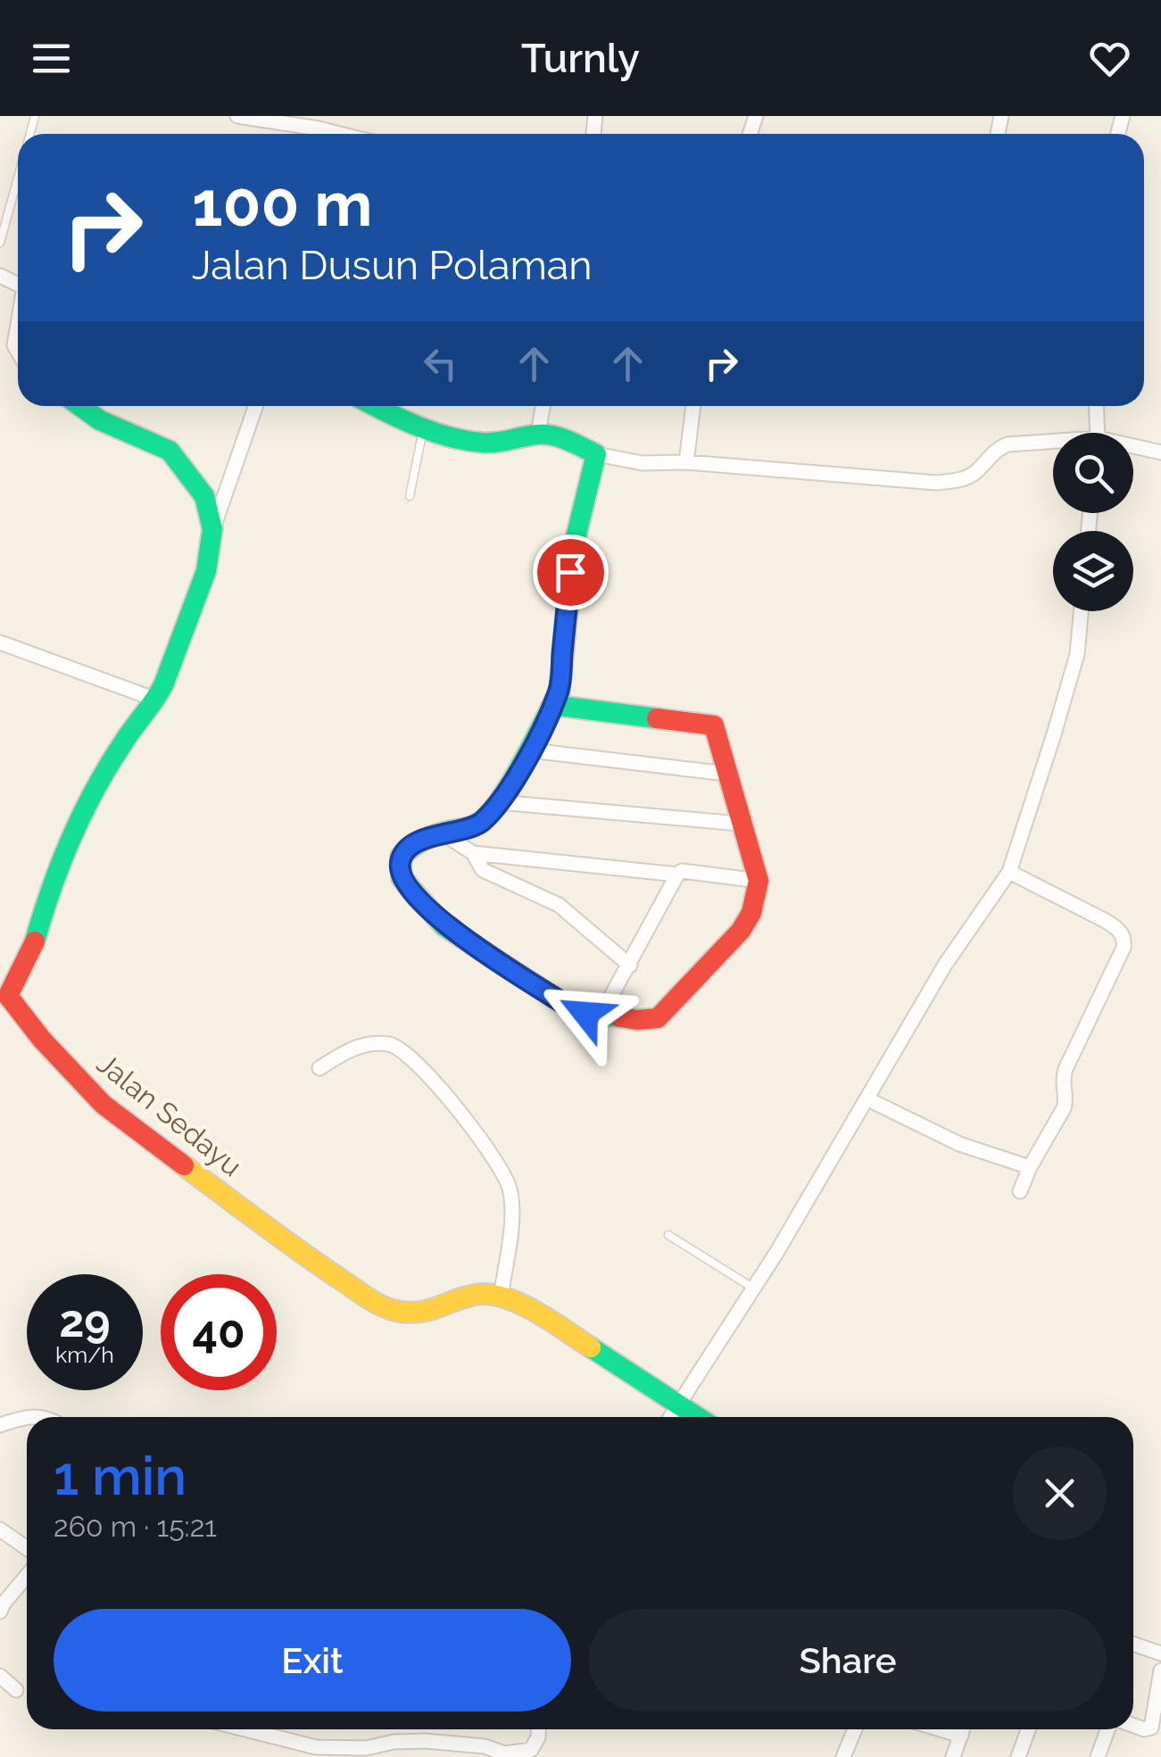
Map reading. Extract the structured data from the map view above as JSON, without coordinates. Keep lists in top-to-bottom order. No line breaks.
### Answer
{"streets":{"street":["Jalan Sedayu"]},"page":{"header":"Turnly","turn":["100 m","Jalan Dusun Polaman"],"speed":"29 km/h","limit":"40","heading":["1 min","260 m · 15:21"],"buttons":["Exit","Share"]}}
